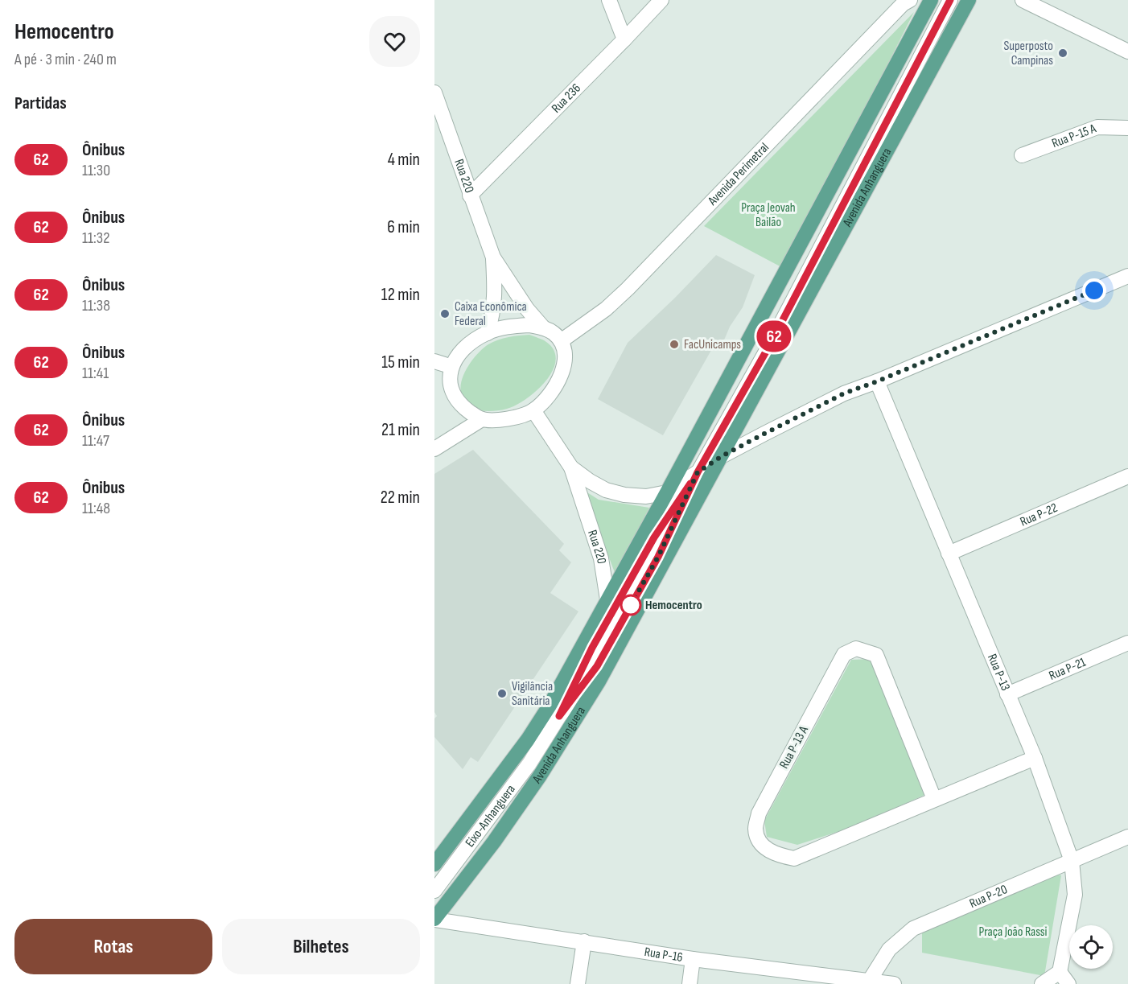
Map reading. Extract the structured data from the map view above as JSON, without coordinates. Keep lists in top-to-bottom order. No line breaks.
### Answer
{"streets":{"main road":["Avenida Anhanguera"],"street":["Rua 236","Rua P-15 A","Avenida Perimetral","Rua 220","Rua P-22","Rua P-21","Rua P-13","Rua P-13 A","Eixo-Anhanguera","Rua P-20","Rua P-16"]},"crossings":[["Rua 236","Rua 220"],["Avenida Perimetral","Rua 220"],["Rua 220","Avenida Anhanguera"],["Rua 220","Rua P-13"],["Rua 220","Eixo-Anhanguera"],["Avenida Anhanguera","Rua P-16"],["Rua P-22","Rua P-13"],["Rua P-21","Rua P-13"],["Rua P-13","Rua P-13 A"],["Rua P-13","Rua P-20"],["Rua P-20","Rua P-16"]],"parks":["Praça Jeovah Bailão","Praça João Rassi"],"places":["Superposto Campinas","Caixa Econômica Federal","FacUnicamps","Hemocentro","Vigilância Sanitária"],"lines":["bus line 62"],"page":{"heading":[["Hemocentro","A pé · 3 min · 240 m"],"Partidas"],"on_map":"62","list":[{"mark":"62","name":"Ônibus","note":"11:30","value":"4 min"},{"mark":"62","name":"Ônibus","note":"11:32","value":"6 min"},{"mark":"62","name":"Ônibus","note":"11:38","value":"12 min"},{"mark":"62","name":"Ônibus","note":"11:41","value":"15 min"},{"mark":"62","name":"Ônibus","note":"11:47","value":"21 min"},{"mark":"62","name":"Ônibus","note":"11:48","value":"22 min"}],"buttons":["Rotas","Bilhetes"]}}
